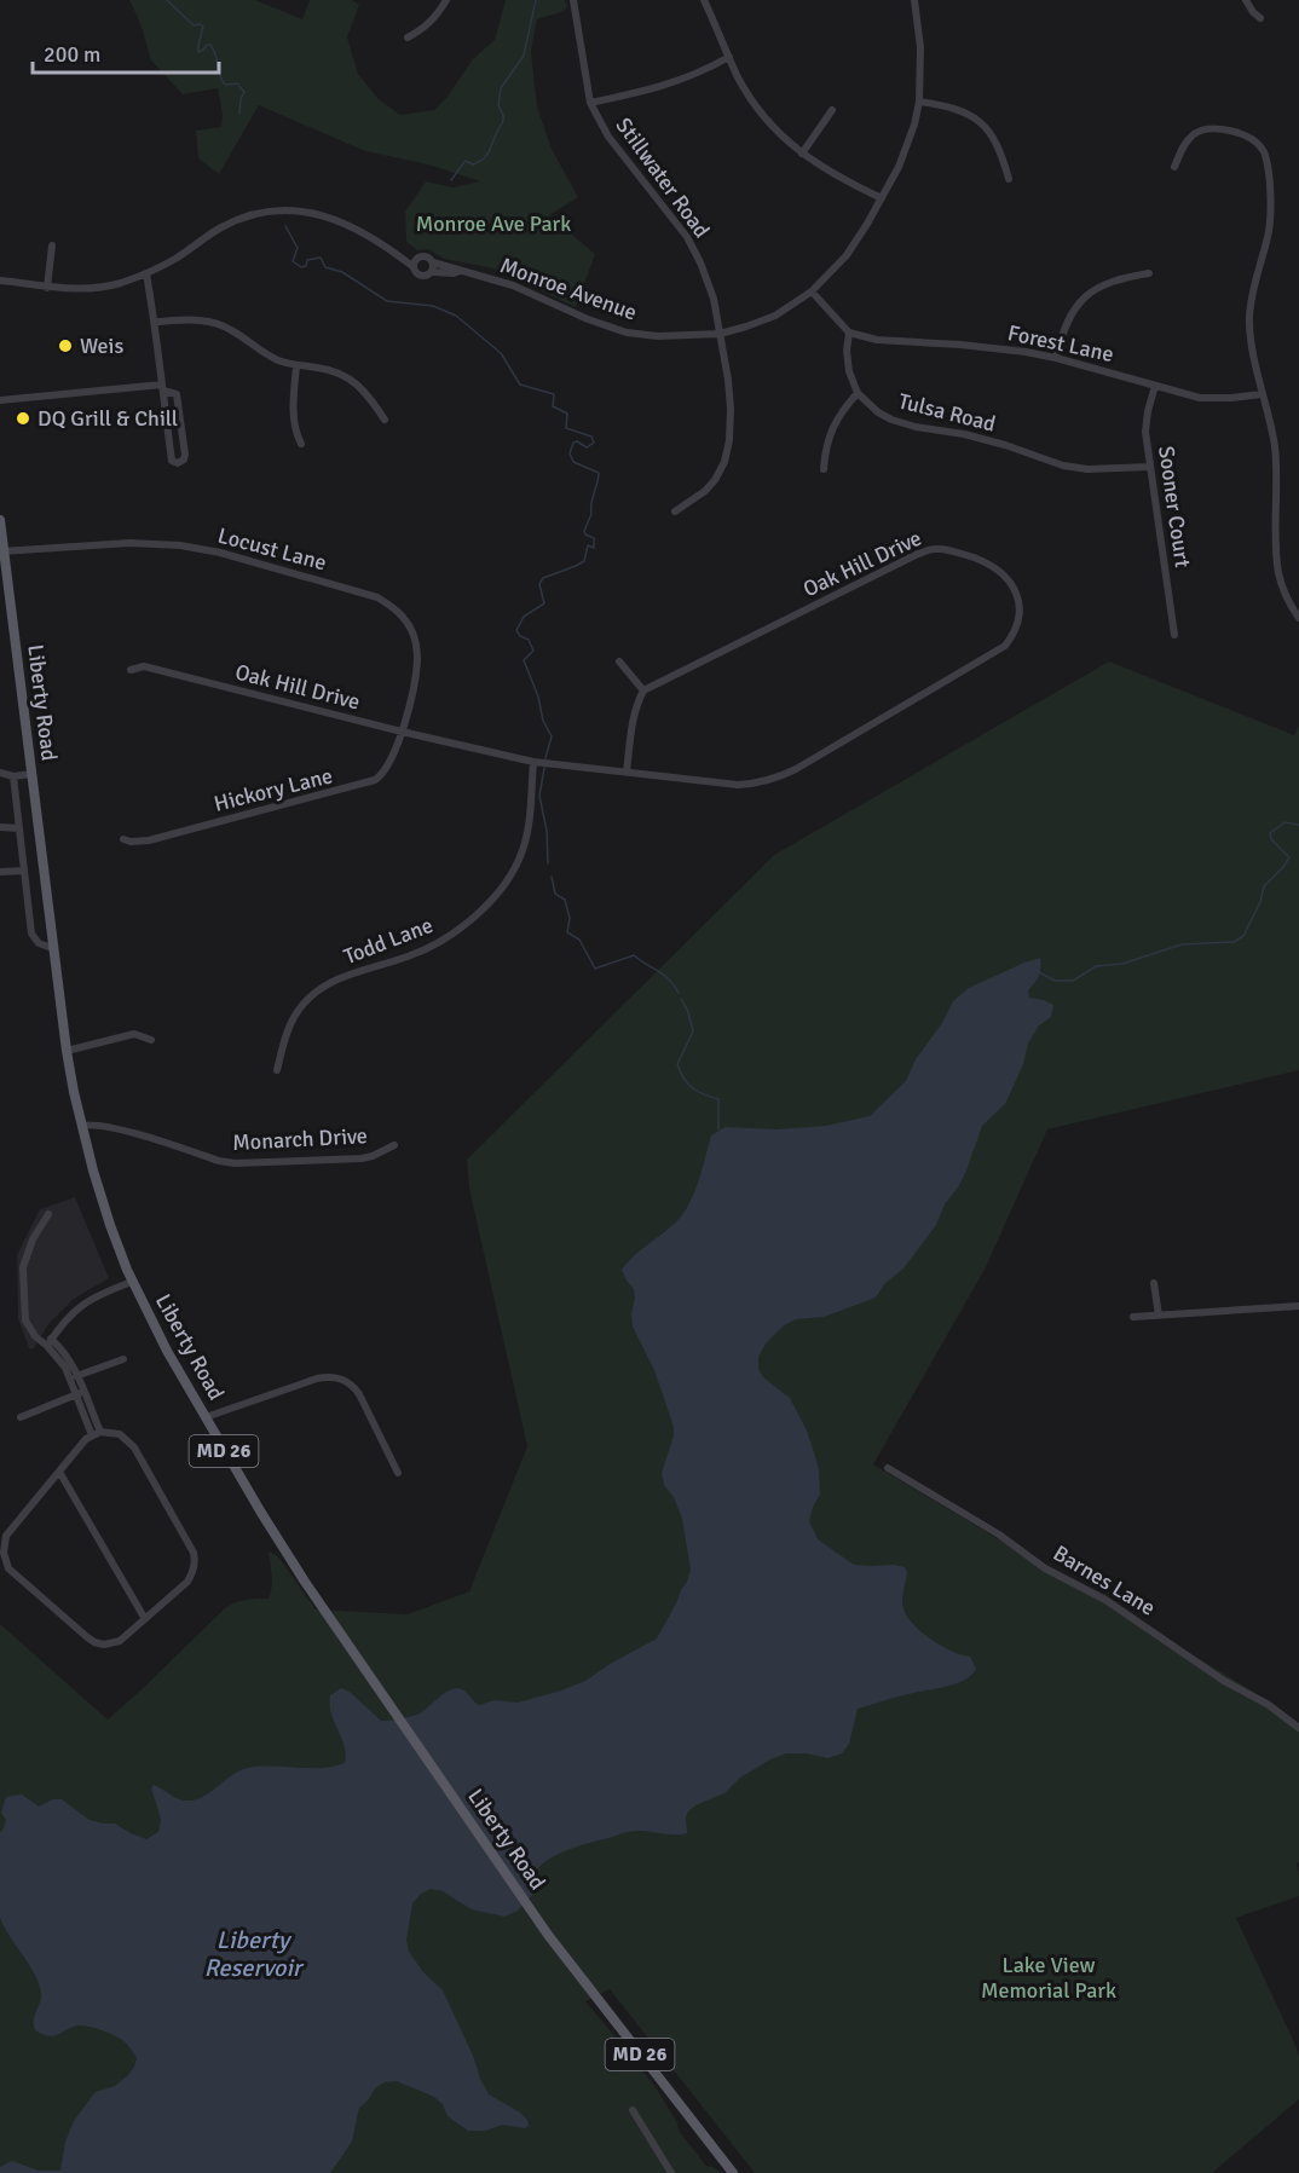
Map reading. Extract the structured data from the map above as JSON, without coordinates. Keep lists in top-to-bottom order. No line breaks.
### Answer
{"streets":{"main road":["Liberty Road","MD 26"],"street":["Stillwater Road","Monroe Avenue","Forest Lane","Tulsa Road","Sooner Court","Locust Lane","Oak Hill Drive","Hickory Lane","Todd Lane","Monarch Drive","Barnes Lane"]},"crossings":[["Stillwater Road","Monroe Avenue"],["Forest Lane","Sooner Court"],["Tulsa Road","Sooner Court"],["Locust Lane","Oak Hill Drive"],["Locust Lane","Liberty Road"],["Locust Lane","Hickory Lane"],["Oak Hill Drive","Hickory Lane"],["Oak Hill Drive","Todd Lane"],["Liberty Road","Monarch Drive"]],"water":["Liberty Reservoir"],"parks":["Monroe Ave Park","Lake View Memorial Park"],"places":["Weis","DQ Grill & Chill"],"scale_bar":"200 m"}
